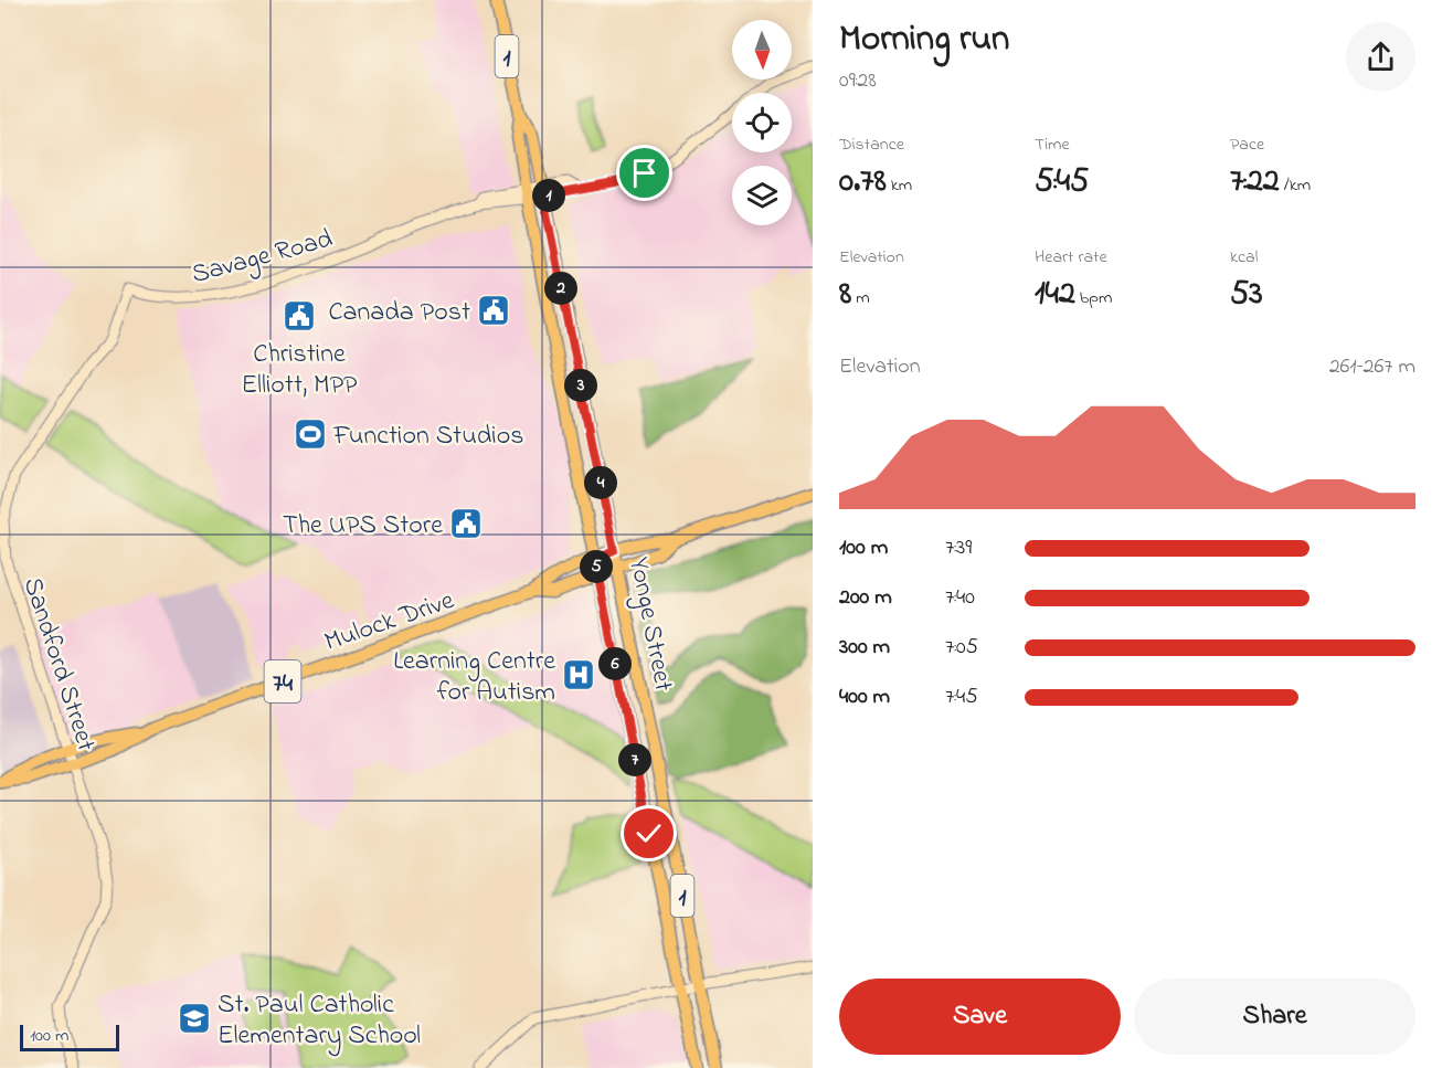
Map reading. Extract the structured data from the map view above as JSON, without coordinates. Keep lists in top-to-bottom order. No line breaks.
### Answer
{"streets":{"main road":["1","Mulock Drive","Yonge Street","74"],"street":["Savage Road","Sandford Street"]},"crossings":[["Savage Road","Yonge Street"],["Savage Road","Sandford Street"],["Mulock Drive","Yonge Street"],["Mulock Drive","Sandford Street"]],"places":{"public building":["Canada Post","Christine Elliott, MPP","The UPS Store"],"sports":["Function Studios"],"hospital":["Learning Centre for Autism"],"school or university":["St. Paul Catholic Elementary School"]},"scale_bar":"100 m","north":"bottom","page":{"heading":["Morning run","09:28"],"stats":[["Distance","0.78 km"],["Time","5:45"],["Pace","7:22 /km"],["Elevation","8 m"],["Heart rate","142 bpm"],["kcal","53"]],"pins":["1","2","3","4","5","6","7"],"chart":["Elevation","261–267 m"],"list":[{"name":"100 m","note":"7:39"},{"name":"200 m","note":"7:40"},{"name":"300 m","note":"7:05"},{"name":"400 m","note":"7:45"}],"buttons":["Save","Share"],"scale":"100 m"}}
